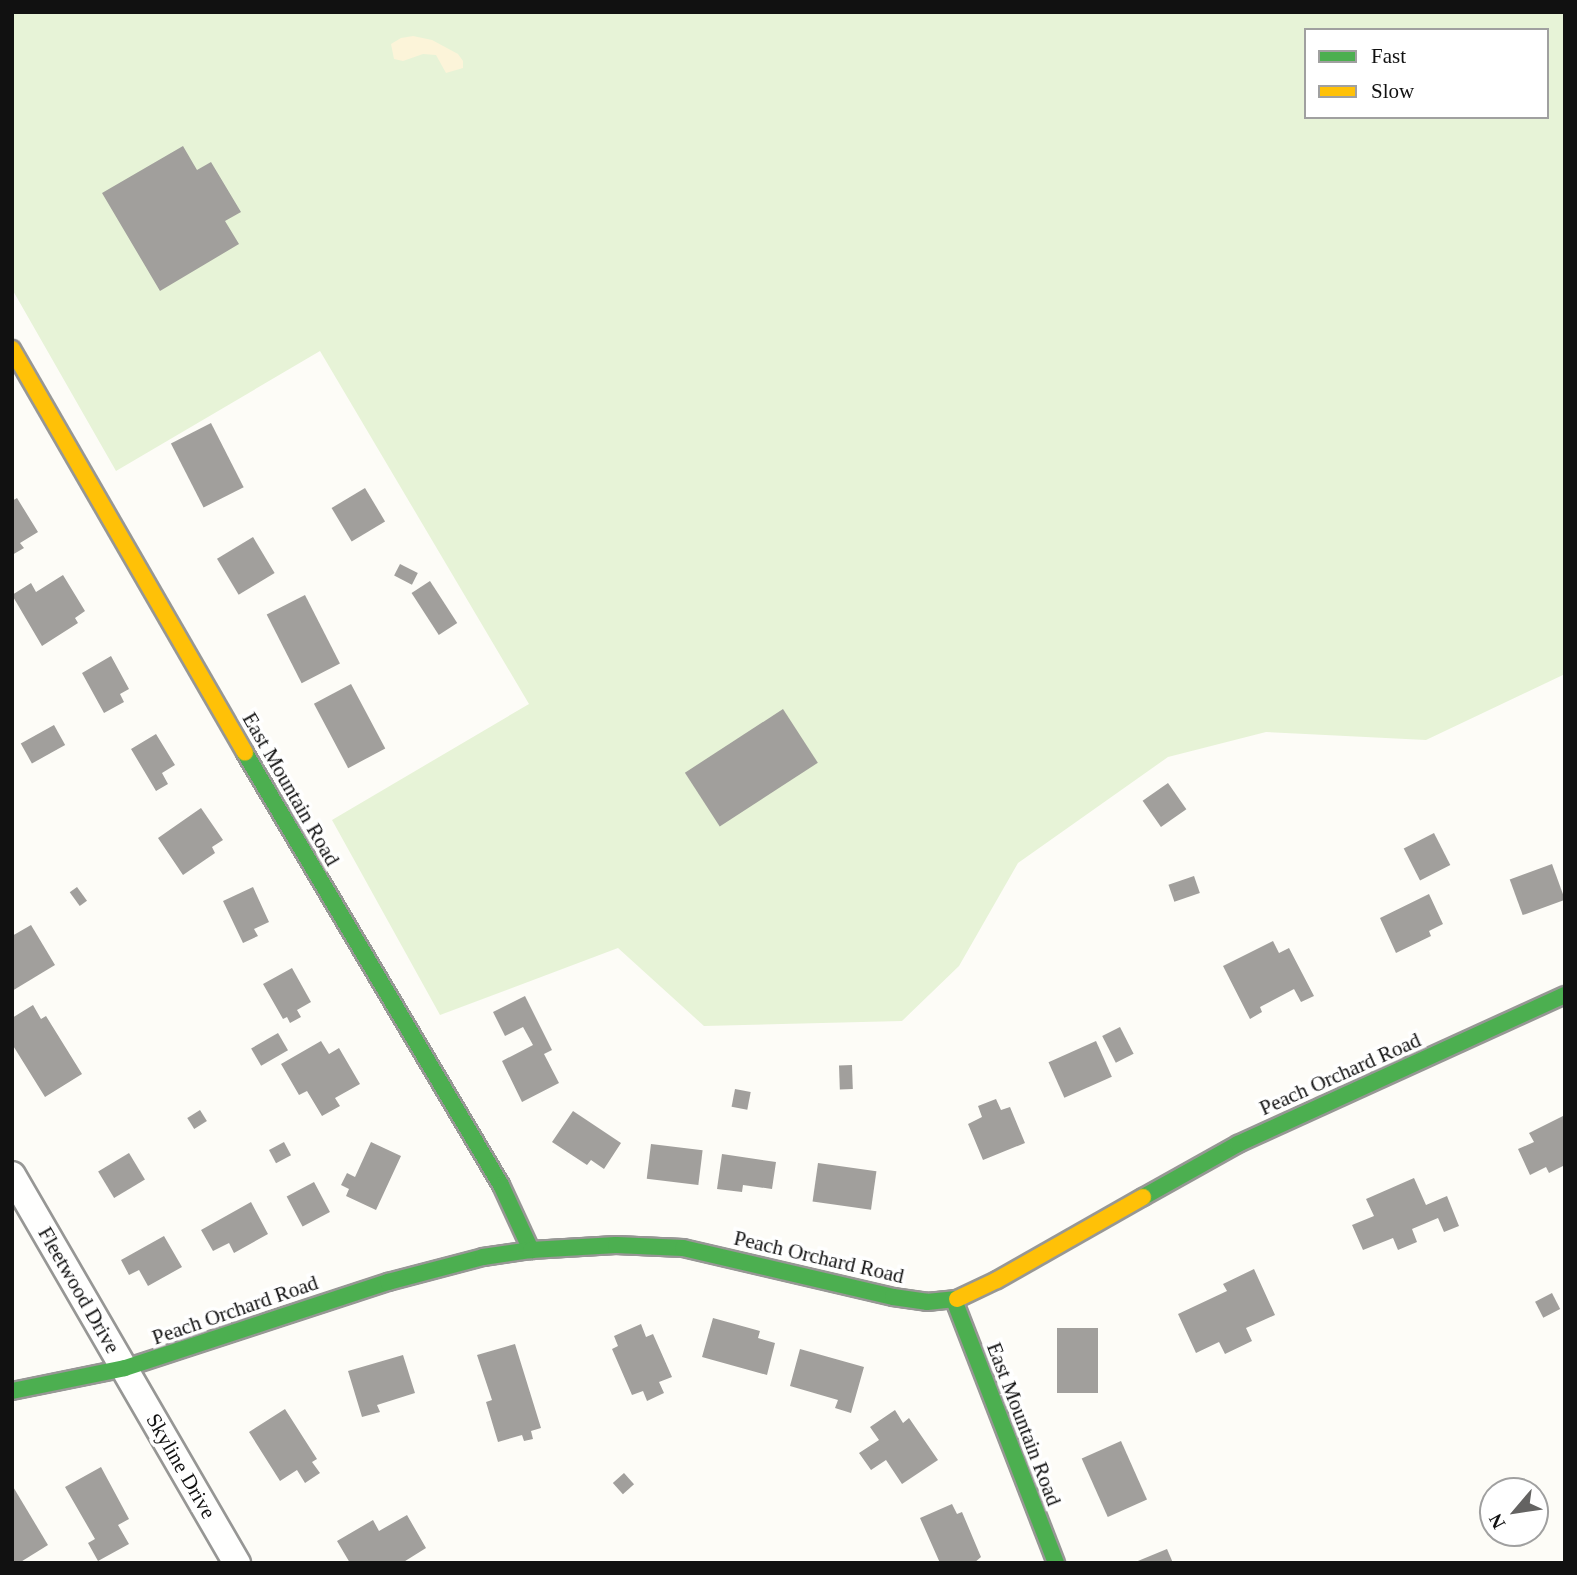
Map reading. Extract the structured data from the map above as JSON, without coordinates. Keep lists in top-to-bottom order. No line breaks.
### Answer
{"streets":{"street":["East Mountain Road","Peach Orchard Road","Fleetwood Drive","Skyline Drive"]},"crossings":[["East Mountain Road","Peach Orchard Road"],["Peach Orchard Road","Fleetwood Drive"],["Peach Orchard Road","Skyline Drive"],["Fleetwood Drive","Skyline Drive"]],"legend":["Fast","Slow"],"north":"bottom left"}
